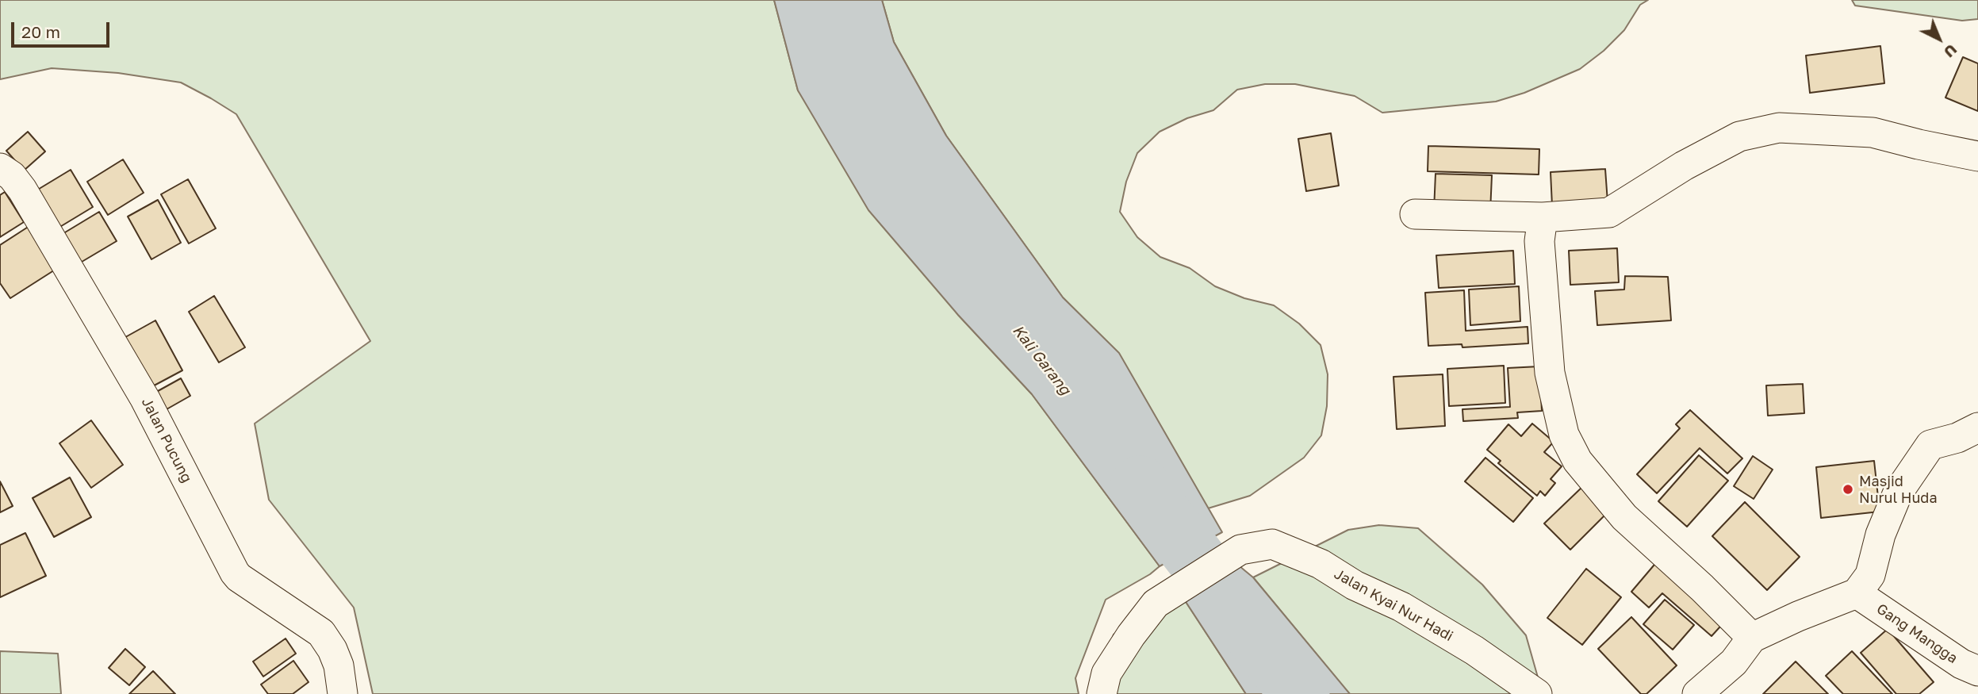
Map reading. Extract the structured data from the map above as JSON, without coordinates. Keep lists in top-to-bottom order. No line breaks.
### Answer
{"streets":{"street":["Jalan Pucung","Jalan Kyai Nur Hadi","Gang Mangga"]},"water":["Kali Garang"],"places":["Masjid Nurul Huda"],"scale_bar":"20 m","north":"bottom right"}
